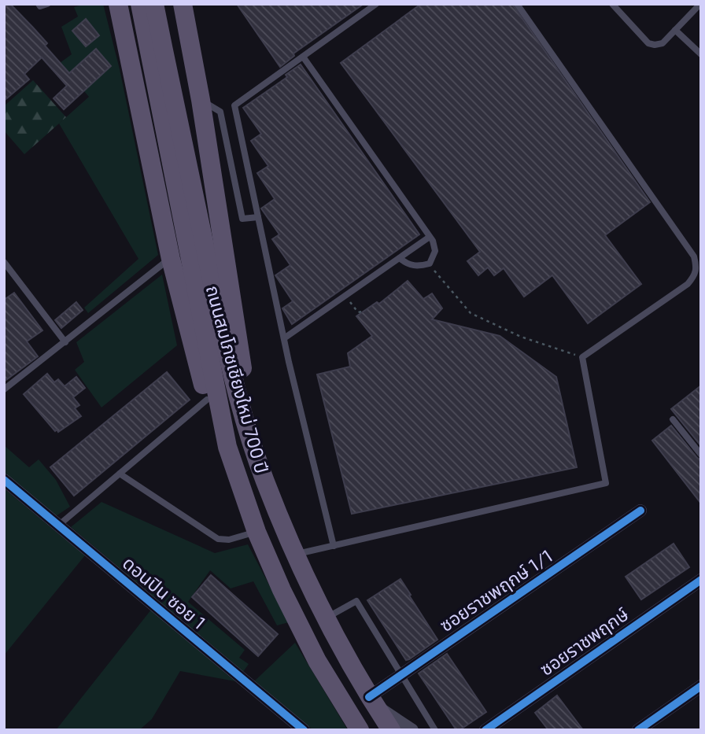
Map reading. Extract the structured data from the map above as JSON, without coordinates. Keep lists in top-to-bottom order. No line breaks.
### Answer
{"streets":{"main road":["ถนนสมโภชเชียงใหม่ 700 ปี"],"street":["ซอยราชพฤกษ์ 1/1","ดอนปิน ซอย 1","ซอยราชพฤกษ์"]},"crossings":[["ถนนสมโภชเชียงใหม่ 700 ปี","ซอยราชพฤกษ์ 1/1"]]}
